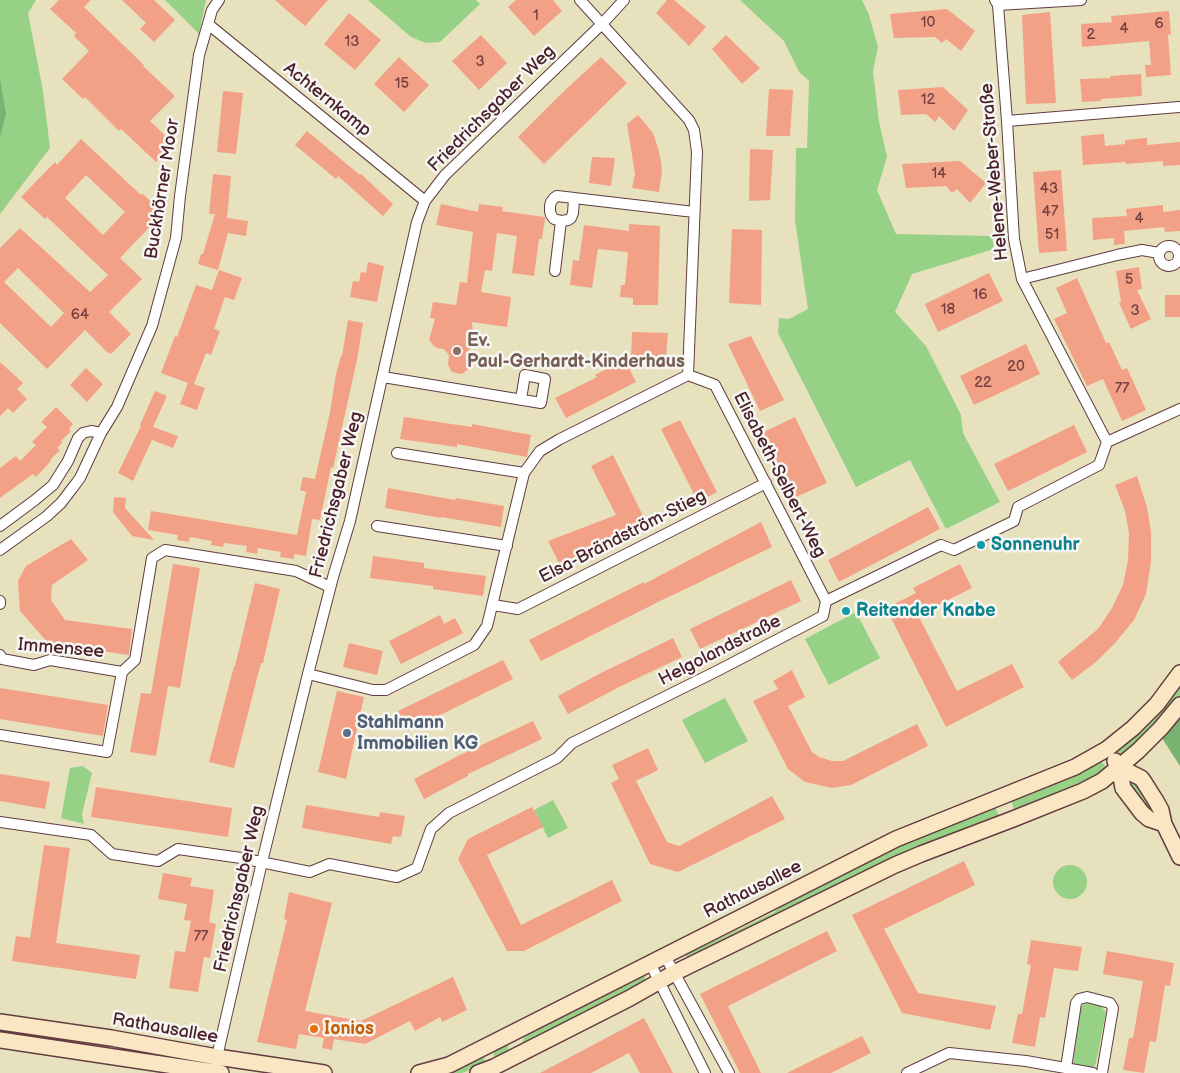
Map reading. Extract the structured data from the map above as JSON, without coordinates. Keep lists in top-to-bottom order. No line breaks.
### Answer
{"streets":{"main road":["Rathausallee"],"street":["Achternkamp","Friedrichsgaber Weg","Helene-Weber-Straße","Buckhörner Moor","Elisabeth-Selbert-Weg","Elsa-Brändström-Stieg","Immensee","Helgolandstraße"]},"crossings":[["Achternkamp","Friedrichsgaber Weg"],["Achternkamp","Buckhörner Moor"],["Friedrichsgaber Weg","Helgolandstraße"],["Friedrichsgaber Weg","Rathausallee"],["Helene-Weber-Straße","Helgolandstraße"],["Elisabeth-Selbert-Weg","Elsa-Brändström-Stieg"],["Elisabeth-Selbert-Weg","Helgolandstraße"]],"places":["Ev. Paul-Gerhardt-Kinderhaus","Sonnenuhr","Reitender Knabe","Stahlmann Immobilien KG","Ionios"],"house_numbers":["1","10","6","4","2","13","3","15","12","14","43","47","4","51","5","16","18","3","64","20","22","77","77"]}
